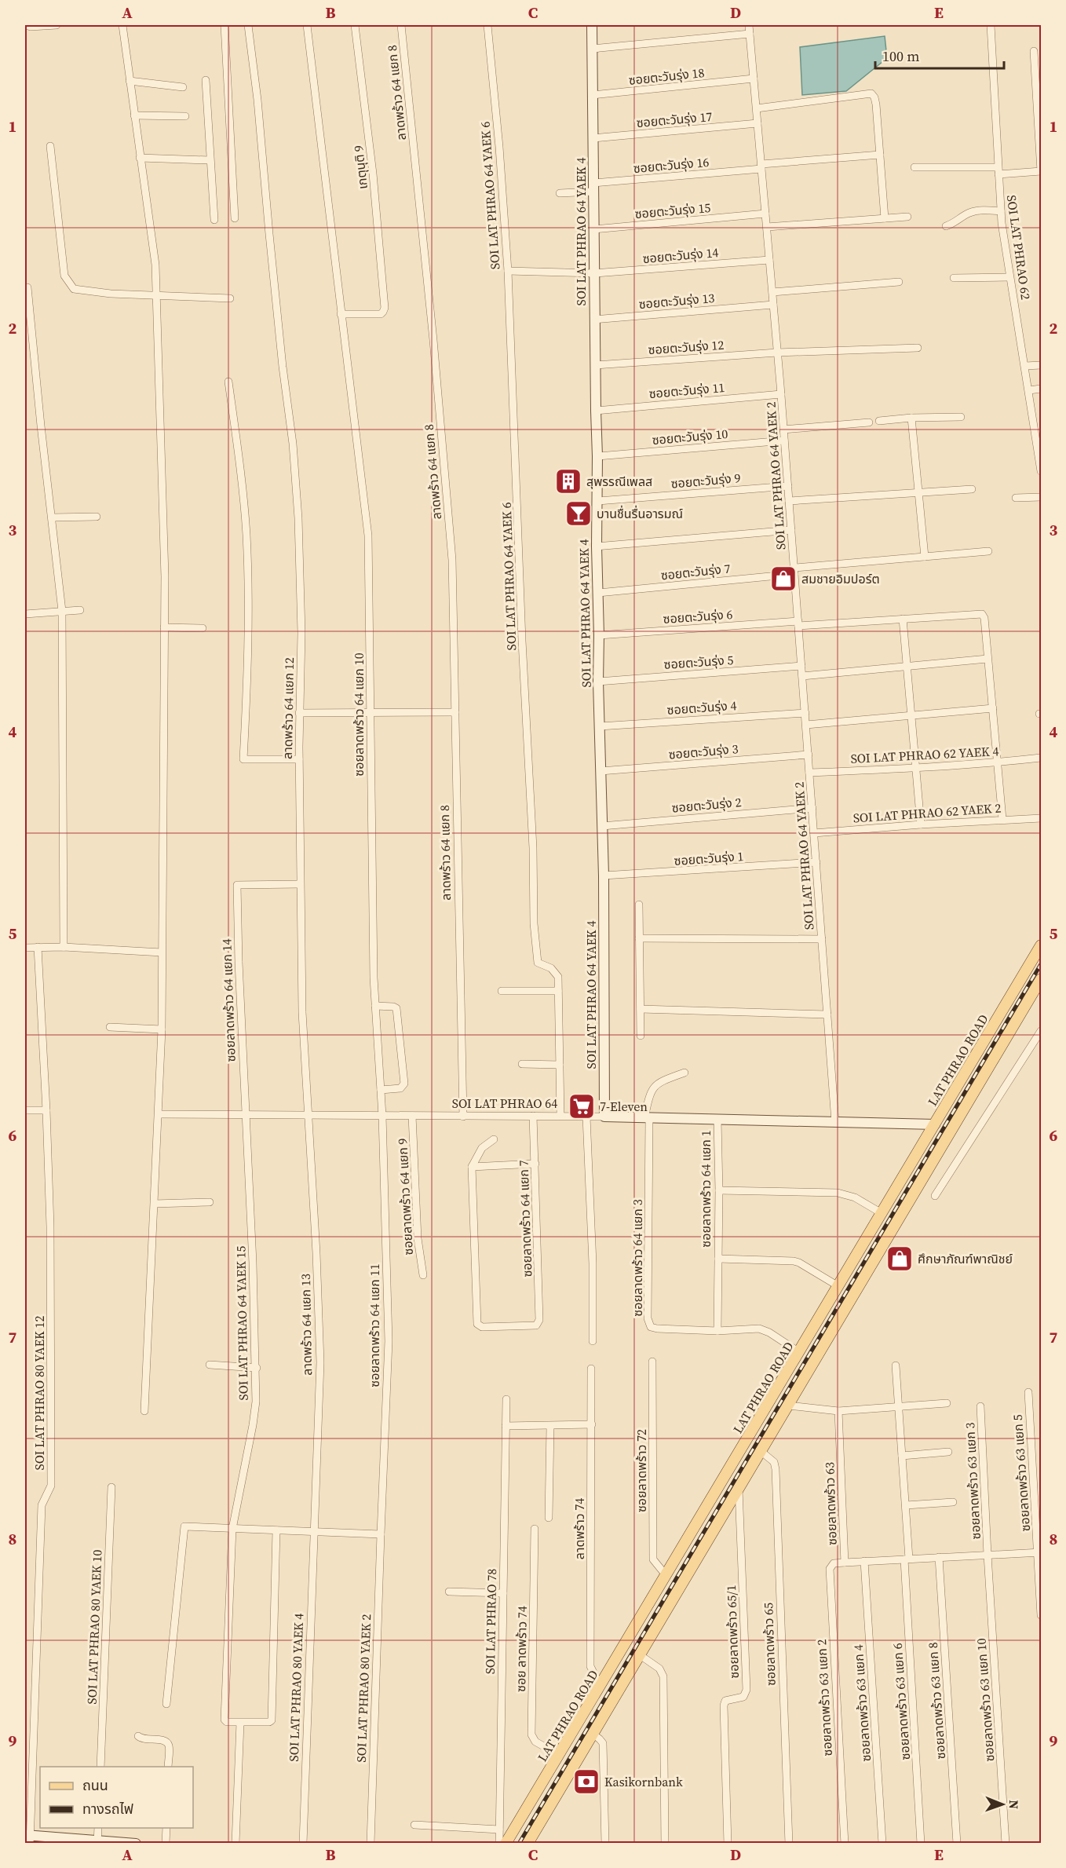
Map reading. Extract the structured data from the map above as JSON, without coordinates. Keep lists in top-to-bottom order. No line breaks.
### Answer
{"streets":{"main road":["LAT PHRAO ROAD"],"street":["ซอยตะวันรุ่ง 18","ลาดพร้าว 64 แยก 8","ซอยตะวันรุ่ง 17","ซอยตะวันรุ่ง 16","เกตุนุติ 9","SOI LAT PHRAO 64 YAEK 6","ซอยตะวันรุ่ง 15","SOI LAT PHRAO 64 YAEK 4","SOI LAT PHRAO 62","ซอยตะวันรุ่ง 14","ซอยตะวันรุ่ง 13","ซอยตะวันรุ่ง 12","ซอยตะวันรุ่ง 11","ซอยตะวันรุ่ง 10","SOI LAT PHRAO 64 YAEK 2","ซอยตะวันรุ่ง 9","ซอยตะวันรุ่ง 7","ซอยตะวันรุ่ง 6","ซอยตะวันรุ่ง 5","ซอยตะวันรุ่ง 4","ลาดพร้าว 64 แยก 12","ซอยลาดพร้าว 64 แยก 10","ซอยตะวันรุ่ง 3","SOI LAT PHRAO 62 YAEK 4","ซอยตะวันรุ่ง 2","SOI LAT PHRAO 62 YAEK 2","ซอยตะวันรุ่ง 1","ซอยลาดพร้าว 64 แยก 14","SOI LAT PHRAO 64","ซอยลาดพร้าว 64 แยก 1","ซอยลาดพร้าว 64 แยก 9","ซอยลาดพร้าว 64 แยก 7","ซอยลาดพร้าว 64 แยก 3","SOI LAT PHRAO 64 YAEK 15","ลาดพร้าว 64 แยก 13","ซอยลาดพร้าว 64 แยก 11","SOI LAT PHRAO 80 YAEK 12","ซอยลาดพร้าว 72","ซอยลาดพร้าว 63 แยก 5","ซอยลาดพร้าว 63 แยก 3","ซอยลาดพร้าว 63","ลาดพร้าว 74","SOI LAT PHRAO 78","SOI LAT PHRAO 80 YAEK 10","ซอยลาดพร้าว 65/1","ซอยลาดพร้าว 65","ซอย ลาดพร้าว 74","SOI LAT PHRAO 80 YAEK 4","SOI LAT PHRAO 80 YAEK 2","ซอยลาดพร้าว 63 แยก 2","ซอยลาดพร้าว 63 แยก 10","ซอยลาดพร้าว 63 แยก 8","ซอยลาดพร้าว 63 แยก 6","ซอยลาดพร้าว 63 แยก 4"]},"crossings":[["ซอยตะวันรุ่ง 18","SOI LAT PHRAO 64 YAEK 4"],["ซอยตะวันรุ่ง 18","SOI LAT PHRAO 64 YAEK 2"],["ลาดพร้าว 64 แยก 8","SOI LAT PHRAO 64"],["ซอยตะวันรุ่ง 17","SOI LAT PHRAO 64 YAEK 4"],["ซอยตะวันรุ่ง 17","SOI LAT PHRAO 64 YAEK 2"],["ซอยตะวันรุ่ง 16","SOI LAT PHRAO 64 YAEK 4"],["ซอยตะวันรุ่ง 16","SOI LAT PHRAO 64 YAEK 2"],["เกตุนุติ 9","ซอยลาดพร้าว 64 แยก 10"],["SOI LAT PHRAO 64 YAEK 6","ซอยตะวันรุ่ง 14"],["SOI LAT PHRAO 64 YAEK 6","SOI LAT PHRAO 64"],["ซอยตะวันรุ่ง 15","SOI LAT PHRAO 64 YAEK 4"],["ซอยตะวันรุ่ง 15","SOI LAT PHRAO 64 YAEK 2"],["SOI LAT PHRAO 64 YAEK 4","ซอยตะวันรุ่ง 14"],["SOI LAT PHRAO 64 YAEK 4","ซอยตะวันรุ่ง 13"],["SOI LAT PHRAO 64 YAEK 4","ซอยตะวันรุ่ง 12"],["SOI LAT PHRAO 64 YAEK 4","ซอยตะวันรุ่ง 11"],["SOI LAT PHRAO 64 YAEK 4","ซอยตะวันรุ่ง 10"],["SOI LAT PHRAO 64 YAEK 4","ซอยตะวันรุ่ง 9"],["SOI LAT PHRAO 64 YAEK 4","ซอยตะวันรุ่ง 7"],["SOI LAT PHRAO 64 YAEK 4","ซอยตะวันรุ่ง 6"],["SOI LAT PHRAO 64 YAEK 4","ซอยตะวันรุ่ง 5"],["SOI LAT PHRAO 64 YAEK 4","ซอยตะวันรุ่ง 4"],["SOI LAT PHRAO 64 YAEK 4","ซอยตะวันรุ่ง 3"],["SOI LAT PHRAO 64 YAEK 4","ซอยตะวันรุ่ง 2"],["SOI LAT PHRAO 64 YAEK 4","ซอยตะวันรุ่ง 1"],["SOI LAT PHRAO 64 YAEK 4","SOI LAT PHRAO 64"],["ซอยตะวันรุ่ง 14","SOI LAT PHRAO 64 YAEK 2"],["ซอยตะวันรุ่ง 13","SOI LAT PHRAO 64 YAEK 2"],["ซอยตะวันรุ่ง 12","SOI LAT PHRAO 64 YAEK 2"],["ซอยตะวันรุ่ง 11","SOI LAT PHRAO 64 YAEK 2"],["ซอยตะวันรุ่ง 10","SOI LAT PHRAO 64 YAEK 2"],["SOI LAT PHRAO 64 YAEK 2","ซอยตะวันรุ่ง 9"],["SOI LAT PHRAO 64 YAEK 2","ซอยตะวันรุ่ง 7"],["SOI LAT PHRAO 64 YAEK 2","ซอยตะวันรุ่ง 6"],["SOI LAT PHRAO 64 YAEK 2","ซอยตะวันรุ่ง 5"],["SOI LAT PHRAO 64 YAEK 2","ซอยตะวันรุ่ง 4"],["SOI LAT PHRAO 64 YAEK 2","ซอยตะวันรุ่ง 3"],["SOI LAT PHRAO 64 YAEK 2","SOI LAT PHRAO 62 YAEK 4"],["SOI LAT PHRAO 64 YAEK 2","ซอยตะวันรุ่ง 2"],["SOI LAT PHRAO 64 YAEK 2","SOI LAT PHRAO 62 YAEK 2"],["SOI LAT PHRAO 64 YAEK 2","ซอยตะวันรุ่ง 1"],["SOI LAT PHRAO 64 YAEK 2","SOI LAT PHRAO 64"],["ลาดพร้าว 64 แยก 12","ซอยลาดพร้าว 64 แยก 14"],["ลาดพร้าว 64 แยก 12","SOI LAT PHRAO 64"],["ลาดพร้าว 64 แยก 12","ลาดพร้าว 64 แยก 13"],["ซอยลาดพร้าว 64 แยก 10","SOI LAT PHRAO 64"],["ซอยลาดพร้าว 64 แยก 10","ซอยลาดพร้าว 64 แยก 11"],["ซอยลาดพร้าว 64 แยก 14","SOI LAT PHRAO 64"],["ซอยลาดพร้าว 64 แยก 14","SOI LAT PHRAO 64 YAEK 15"],["LAT PHRAO ROAD","SOI LAT PHRAO 64"],["LAT PHRAO ROAD","ซอยลาดพร้าว 64 แยก 3"],["LAT PHRAO ROAD","ซอยลาดพร้าว 72"],["LAT PHRAO ROAD","ลาดพร้าว 74"],["LAT PHRAO ROAD","ซอย ลาดพร้าว 74"],["SOI LAT PHRAO 64","ซอยลาดพร้าว 64 แยก 1"],["SOI LAT PHRAO 64","ซอยลาดพร้าว 64 แยก 9"],["SOI LAT PHRAO 64","ซอยลาดพร้าว 64 แยก 7"],["SOI LAT PHRAO 64","ซอยลาดพร้าว 64 แยก 3"],["SOI LAT PHRAO 64","SOI LAT PHRAO 64 YAEK 15"],["SOI LAT PHRAO 64","ลาดพร้าว 64 แยก 13"],["SOI LAT PHRAO 64","ซอยลาดพร้าว 64 แยก 11"],["ซอยลาดพร้าว 64 แยก 1","ซอยลาดพร้าว 64 แยก 3"],["ลาดพร้าว 64 แยก 13","SOI LAT PHRAO 80 YAEK 4"],["ซอยลาดพร้าว 64 แยก 11","SOI LAT PHRAO 80 YAEK 2"],["ซอยลาดพร้าว 63 แยก 5","ซอยลาดพร้าว 63"],["ซอยลาดพร้าว 63 แยก 3","ซอยลาดพร้าว 63"],["ซอยลาดพร้าว 63 แยก 3","ซอยลาดพร้าว 63 แยก 10"],["ซอยลาดพร้าว 63","ซอยลาดพร้าว 63 แยก 2"],["ซอยลาดพร้าว 63","ซอยลาดพร้าว 63 แยก 10"],["ซอยลาดพร้าว 63","ซอยลาดพร้าว 63 แยก 8"],["ซอยลาดพร้าว 63","ซอยลาดพร้าว 63 แยก 6"],["ซอยลาดพร้าว 63","ซอยลาดพร้าว 63 แยก 4"]],"places":{"building":["สุพรรณีเพลส"],"bar":["บานชื่นรื่นอารมณ์"],"shop":["สมชายอิมปอร์ต","ศึกษาภัณฑ์พาณิชย์"],"supermarket":["7-Eleven"],"bank":["Kasikornbank"]},"legend":["ถนน","ทางรถไฟ"],"scale_bar":"100 m","north":"right","grid":{"columns":["A","B","C","D","E"],"rows":["1","2","3","4","5","6","7","8","9"]}}
